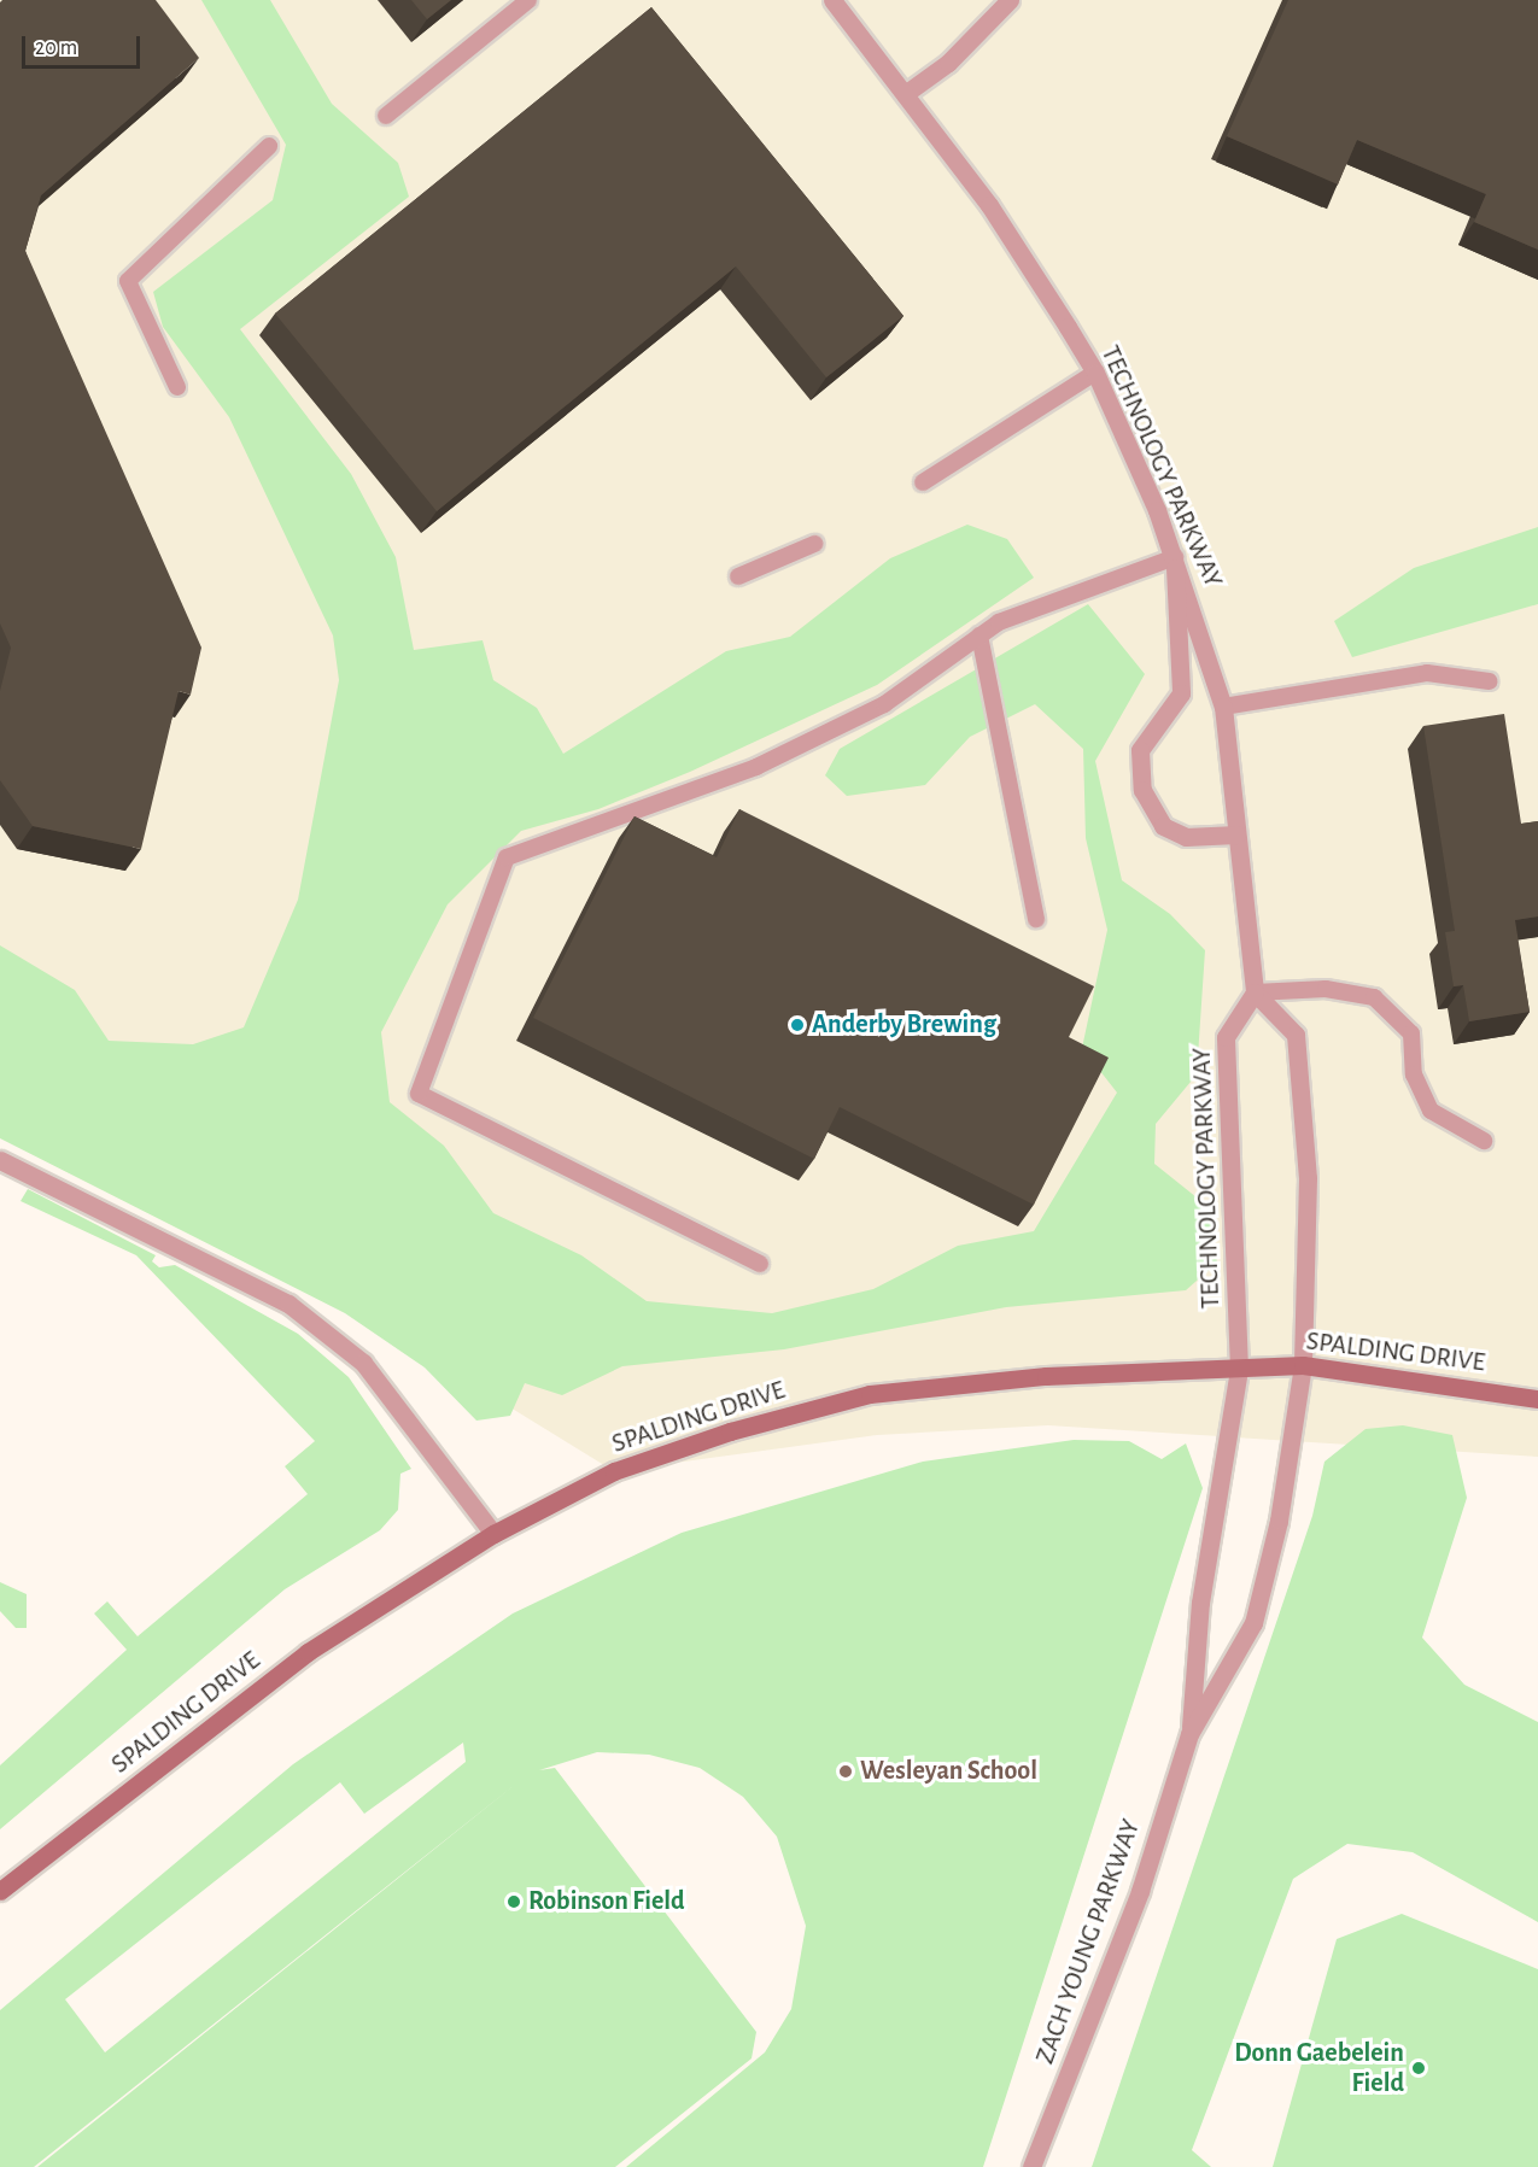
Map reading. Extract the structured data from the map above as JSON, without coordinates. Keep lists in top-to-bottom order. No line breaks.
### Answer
{"streets":{"main road":["SPALDING DRIVE"],"street":["TECHNOLOGY PARKWAY","ZACH YOUNG PARKWAY"]},"crossings":[["TECHNOLOGY PARKWAY","SPALDING DRIVE"],["TECHNOLOGY PARKWAY","ZACH YOUNG PARKWAY"],["SPALDING DRIVE","ZACH YOUNG PARKWAY"]],"places":["Anderby Brewing","Wesleyan School","Robinson Field","Donn Gaebelein Field"],"scale_bar":"20 m"}
